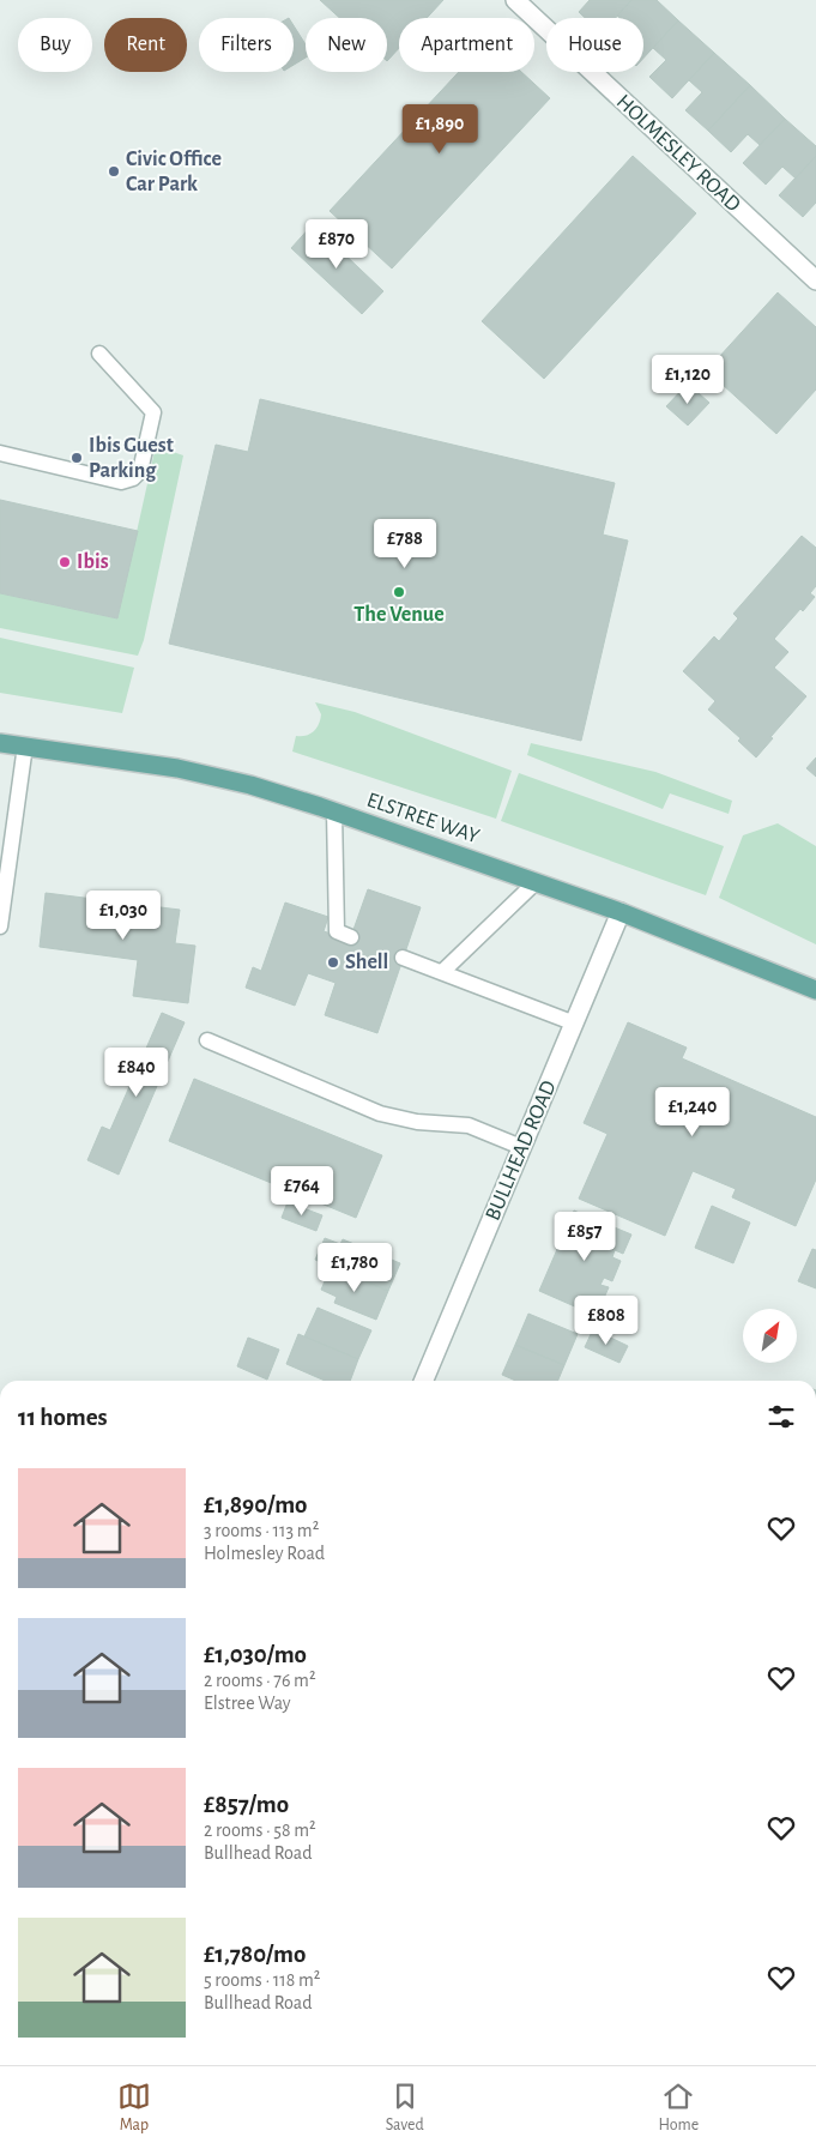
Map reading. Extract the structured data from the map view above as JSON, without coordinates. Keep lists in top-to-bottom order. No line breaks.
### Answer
{"streets":{"main road":["ELSTREE WAY"],"street":["HOLMESLEY ROAD","BULLHEAD ROAD"]},"crossings":[["ELSTREE WAY","BULLHEAD ROAD"]],"places":["Civic Office Car Park","Ibis Guest Parking","Ibis","The Venue","Shell"],"north":"top right","page":{"chip":["Buy","Rent","Filters","New","Apartment","House"],"price":["£1,890","£870","£1,120","£788","£1,030","£840","£1,240","£764","£857","£1,780","£808"],"heading":"11 homes","list":[{"name":"£1,890/mo","note":"3 rooms · 113 m² · Holmesley Road"},{"name":"£1,030/mo","note":"2 rooms · 76 m² · Elstree Way"},{"name":"£857/mo","note":"2 rooms · 58 m² · Bullhead Road"},{"name":"£1,780/mo","note":"5 rooms · 118 m² · Bullhead Road"}],"tabs":["Map","Saved","Home"]}}
